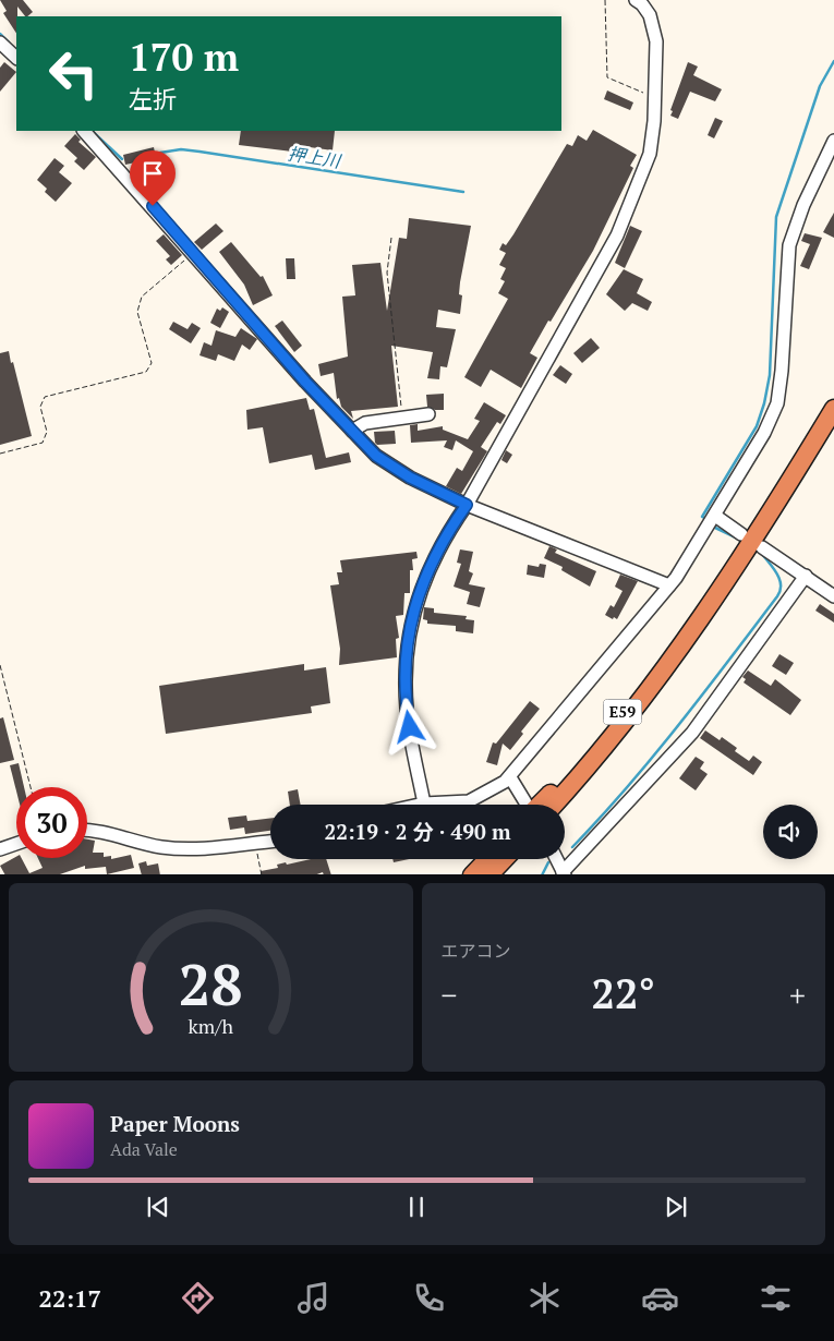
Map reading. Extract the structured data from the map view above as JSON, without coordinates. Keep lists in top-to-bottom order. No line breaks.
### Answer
{"streets":{"highway":["E59"]},"water":["押上川"],"page":{"turn":["170 m","左折"],"limit":"30","trip":"22:19 · 2 分 · 490 m","tile":"エアコン","heat":["−","22°","+"],"song":["Paper Moons","Ada Vale"],"tabs":"22:17","gauge":["28","km/h"]}}
